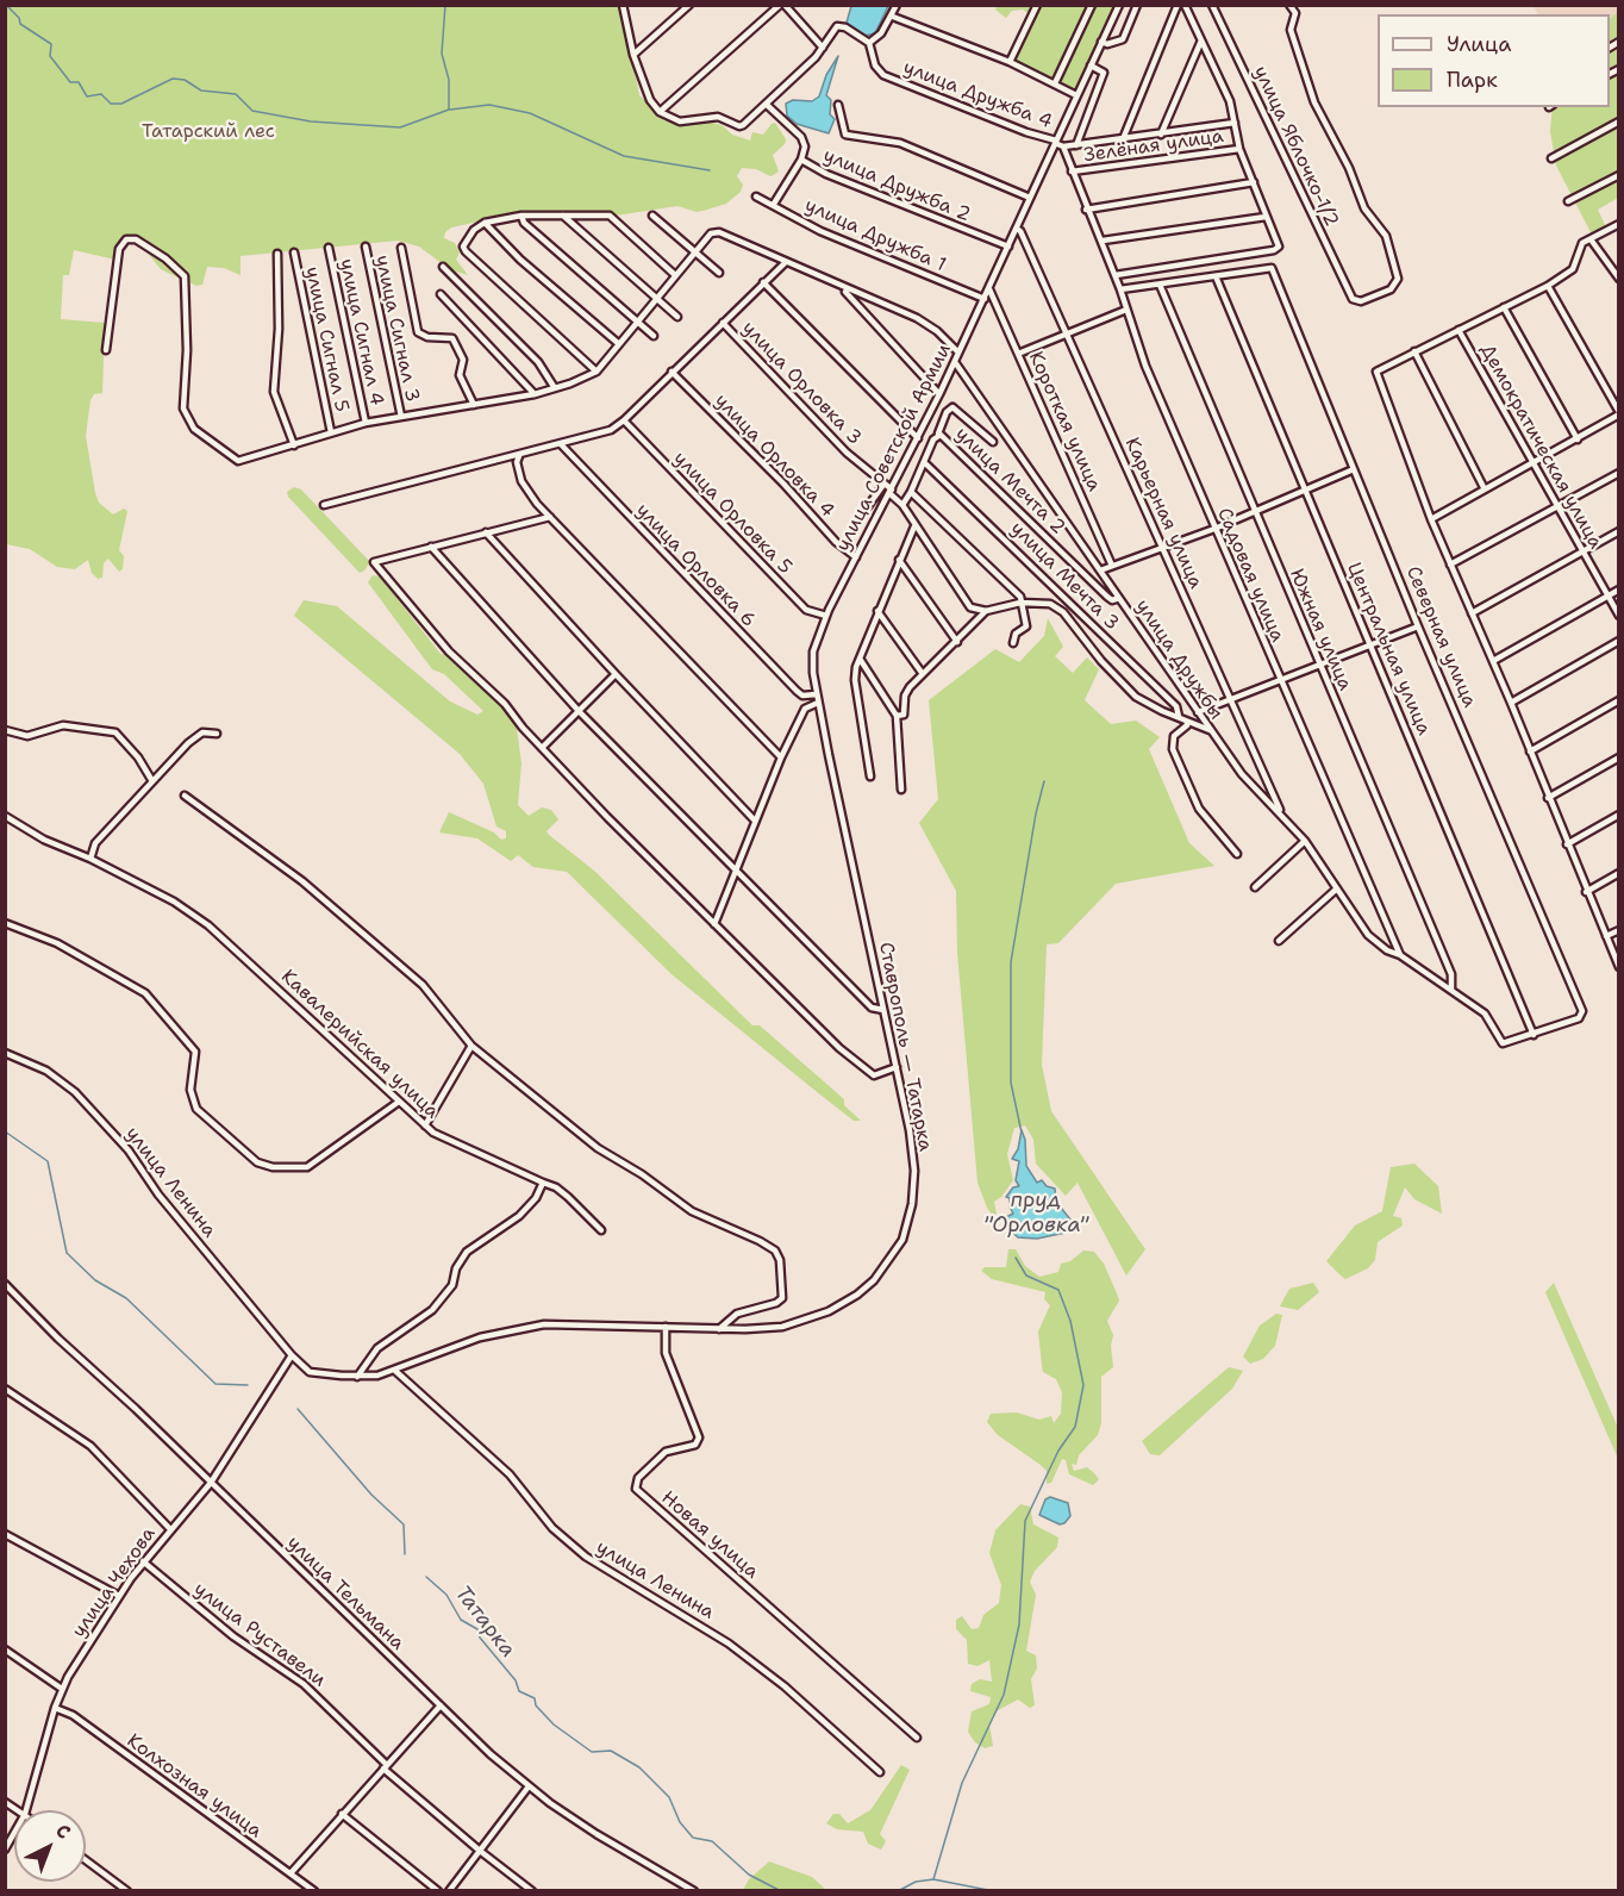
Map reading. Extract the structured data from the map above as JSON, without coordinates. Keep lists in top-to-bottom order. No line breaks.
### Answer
{"streets":{"street":["улица Дружба 4","Зелёная улица","улица Яблочко-1/2","улица Дружба 2","улица Дружба 1","улица Сигнал 3","улица Сигнал 4","улица Сигнал 5","улица Орловка 3","Короткая улица","Демократическая улица","улица Советской Армии","улица Орловка 4","улица Мечта 2","улица Орловка 5","Карьерная улица","улица Орловка 6","Садовая улица","улица Мечта 3","Южная улица","Северная улица","Центральная улица","улица Дружбы","Кавалерийская улица","Ставрополь — Татарка","улица Ленина","Новая улица","улица Чехова","улица Тельмана","улица Руставели","Колхозная улица"]},"crossings":[["улица Дружба 4","улица Советской Армии"],["улица Дружба 4","Садовая улица"],["Зелёная улица","Садовая улица"],["улица Дружба 2","улица Советской Армии"],["улица Дружба 1","улица Советской Армии"],["улица Орловка 3","улица Советской Армии"],["улица Орловка 3","улица Мечта 2"],["Короткая улица","улица Советской Армии"],["улица Советской Армии","улица Орловка 4"],["улица Советской Армии","улица Орловка 5"],["улица Советской Армии","Карьерная улица"],["улица Советской Армии","улица Дружбы"],["улица Советской Армии","Ставрополь — Татарка"],["улица Мечта 2","улица Мечта 3"],["улица Мечта 2","улица Дружбы"],["Карьерная улица","улица Дружбы"],["Садовая улица","Северная улица"],["Садовая улица","улица Дружбы"],["Южная улица","Северная улица"],["Северная улица","Центральная улица"],["Ставрополь — Татарка","улица Ленина"],["Ставрополь — Татарка","Новая улица"],["улица Ленина","Новая улица"],["улица Ленина","улица Чехова"],["улица Чехова","улица Тельмана"],["улица Чехова","улица Руставели"],["улица Чехова","Колхозная улица"]],"water":["пруд \"Орловка\"","Татарка"],"parks":["Татарский лес"],"legend":["Улица","Парк"],"north":"top right"}
